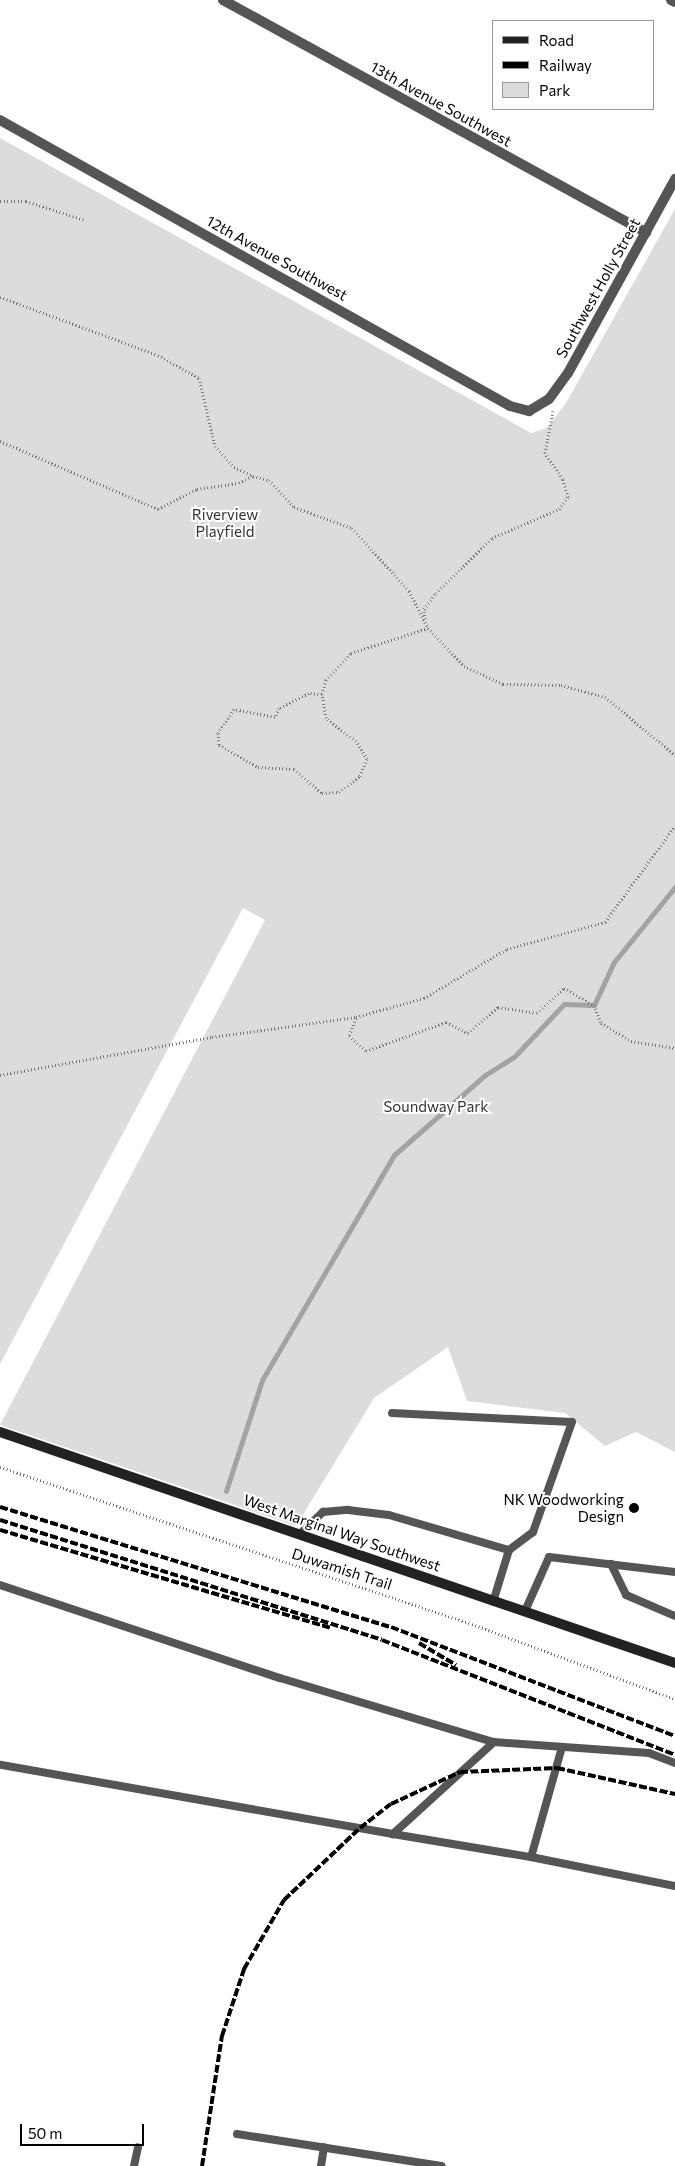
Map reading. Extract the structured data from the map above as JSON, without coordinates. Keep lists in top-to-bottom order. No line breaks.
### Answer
{"streets":{"main road":["West Marginal Way Southwest"],"street":["13th Avenue Southwest","12th Avenue Southwest","Southwest Holly Street"],"path":["Duwamish Trail"]},"crossings":[["13th Avenue Southwest","Southwest Holly Street"],["12th Avenue Southwest","Southwest Holly Street"]],"parks":["Riverview Playfield","Soundway Park"],"places":["NK Woodworking Design"],"legend":["Road","Railway","Park"],"scale_bar":"50 m"}
